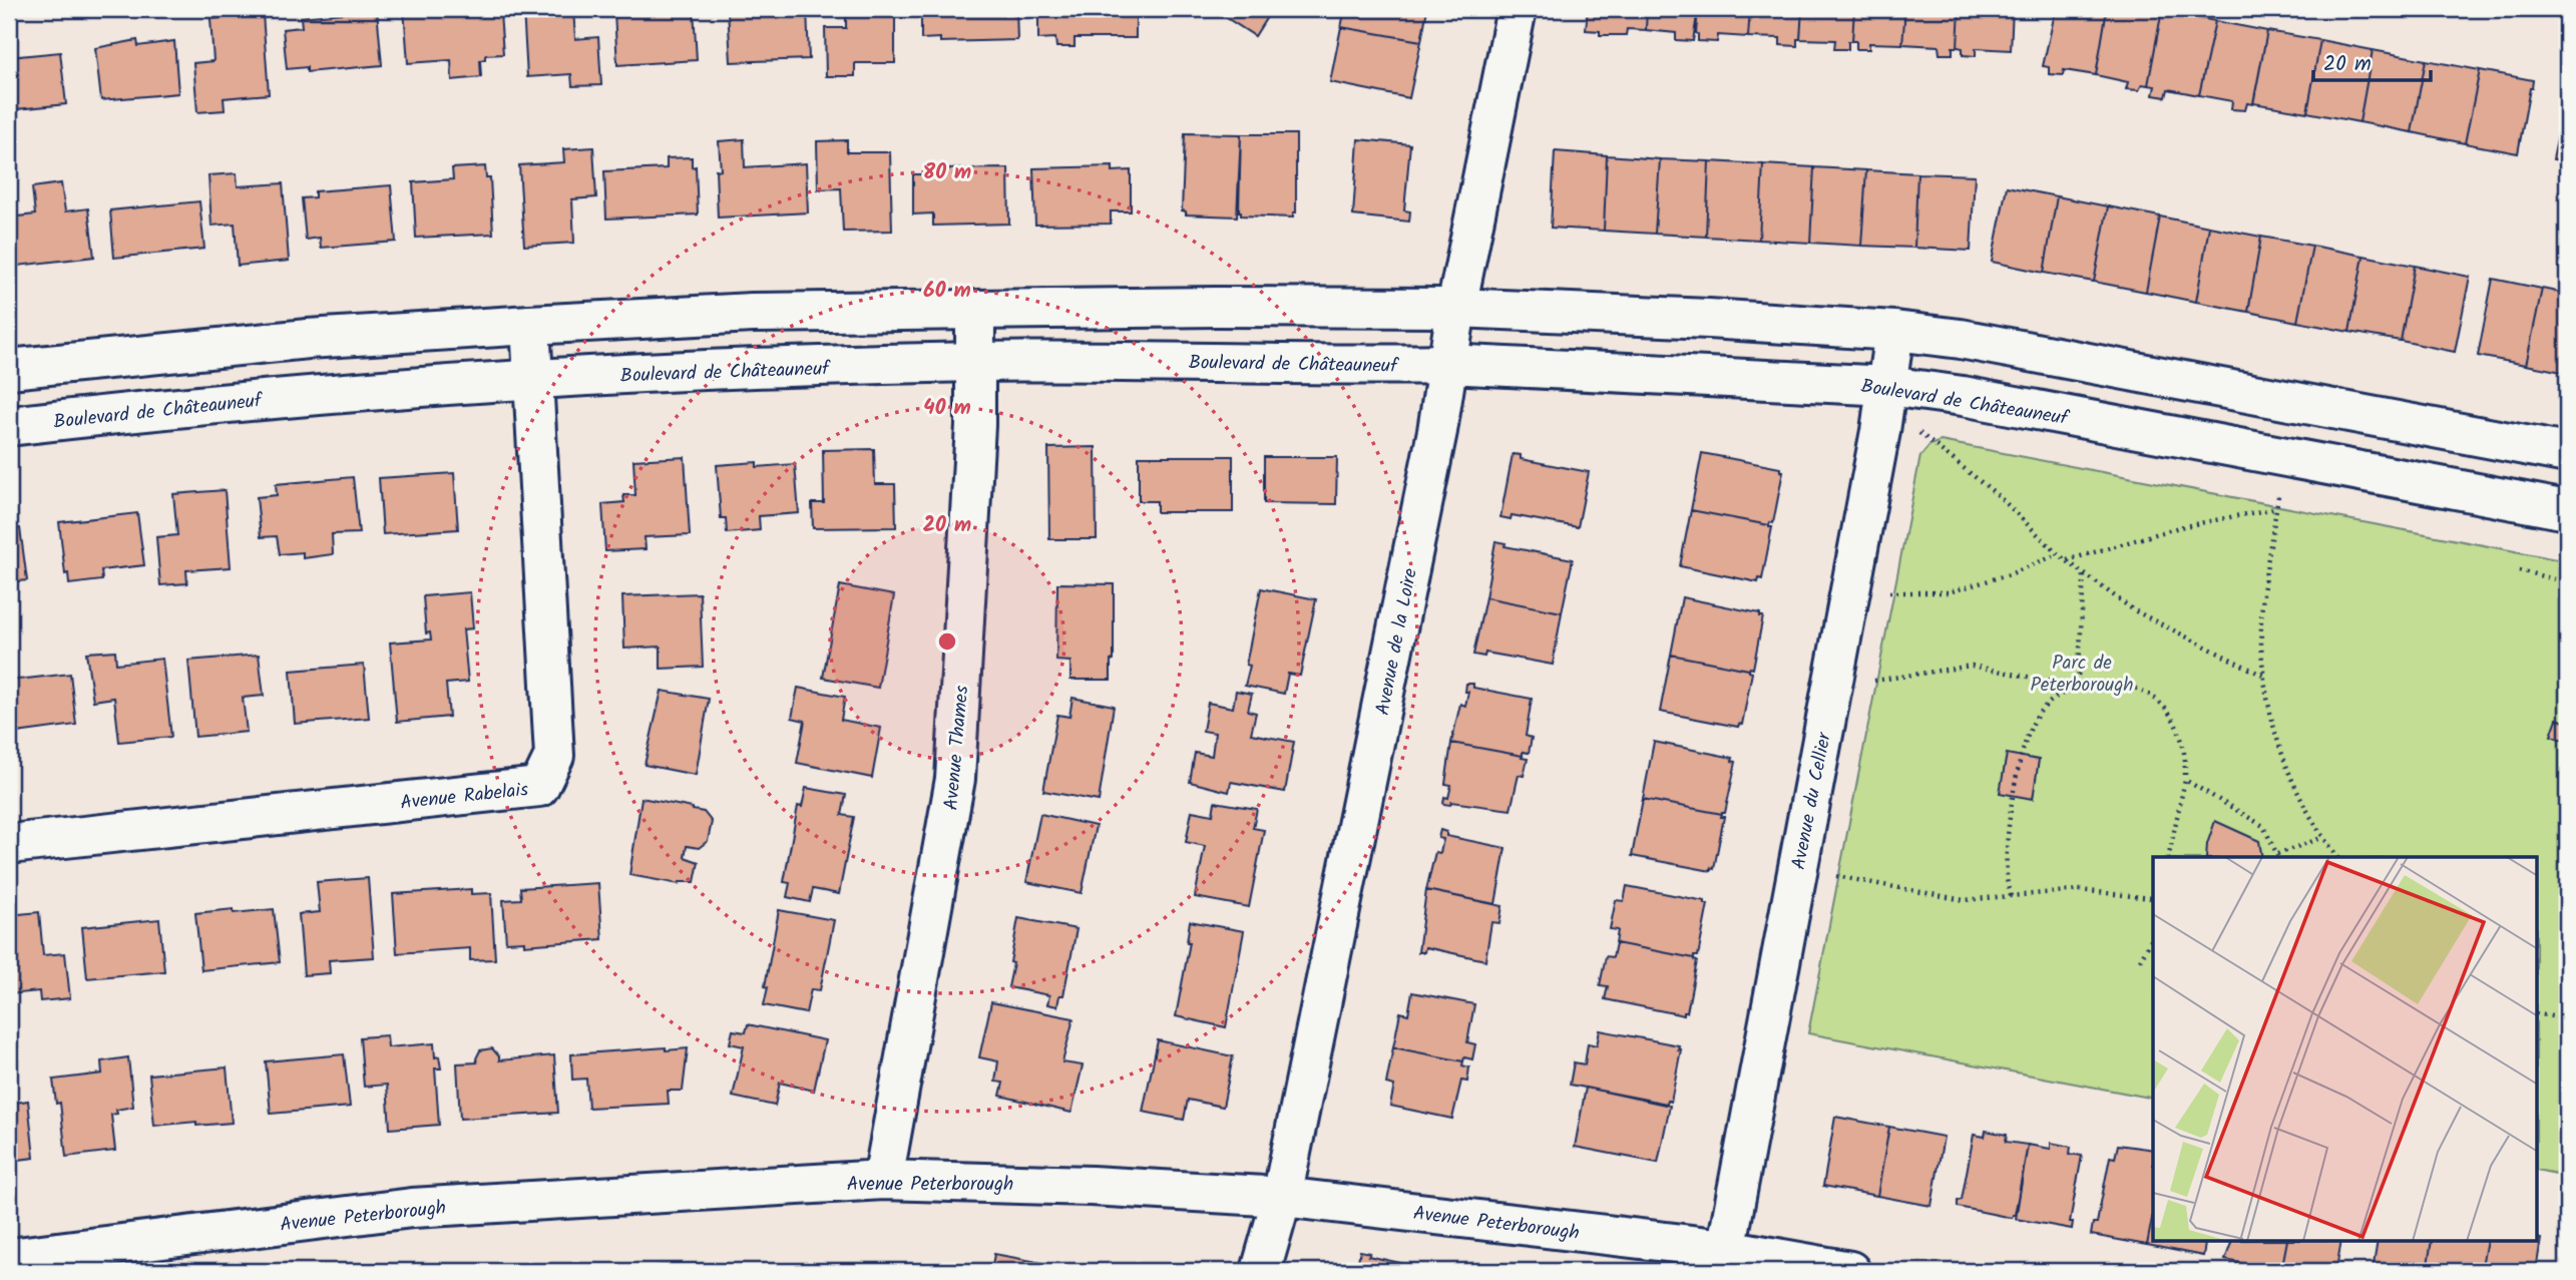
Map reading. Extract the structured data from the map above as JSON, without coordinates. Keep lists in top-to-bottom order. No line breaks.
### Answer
{"streets":{"street":["Boulevard de Châteauneuf","Avenue de la Loire","Avenue Thames","Avenue Rabelais","Avenue du Cellier","Avenue Peterborough"]},"crossings":[["Boulevard de Châteauneuf","Avenue de la Loire"],["Boulevard de Châteauneuf","Avenue Thames"],["Boulevard de Châteauneuf","Avenue Rabelais"],["Boulevard de Châteauneuf","Avenue du Cellier"],["Avenue de la Loire","Avenue Peterborough"],["Avenue Thames","Avenue Peterborough"],["Avenue du Cellier","Avenue Peterborough"]],"parks":["Parc de Peterborough"],"scale_bar":"20 m","rings":["80 m","60 m","40 m","20 m"]}
